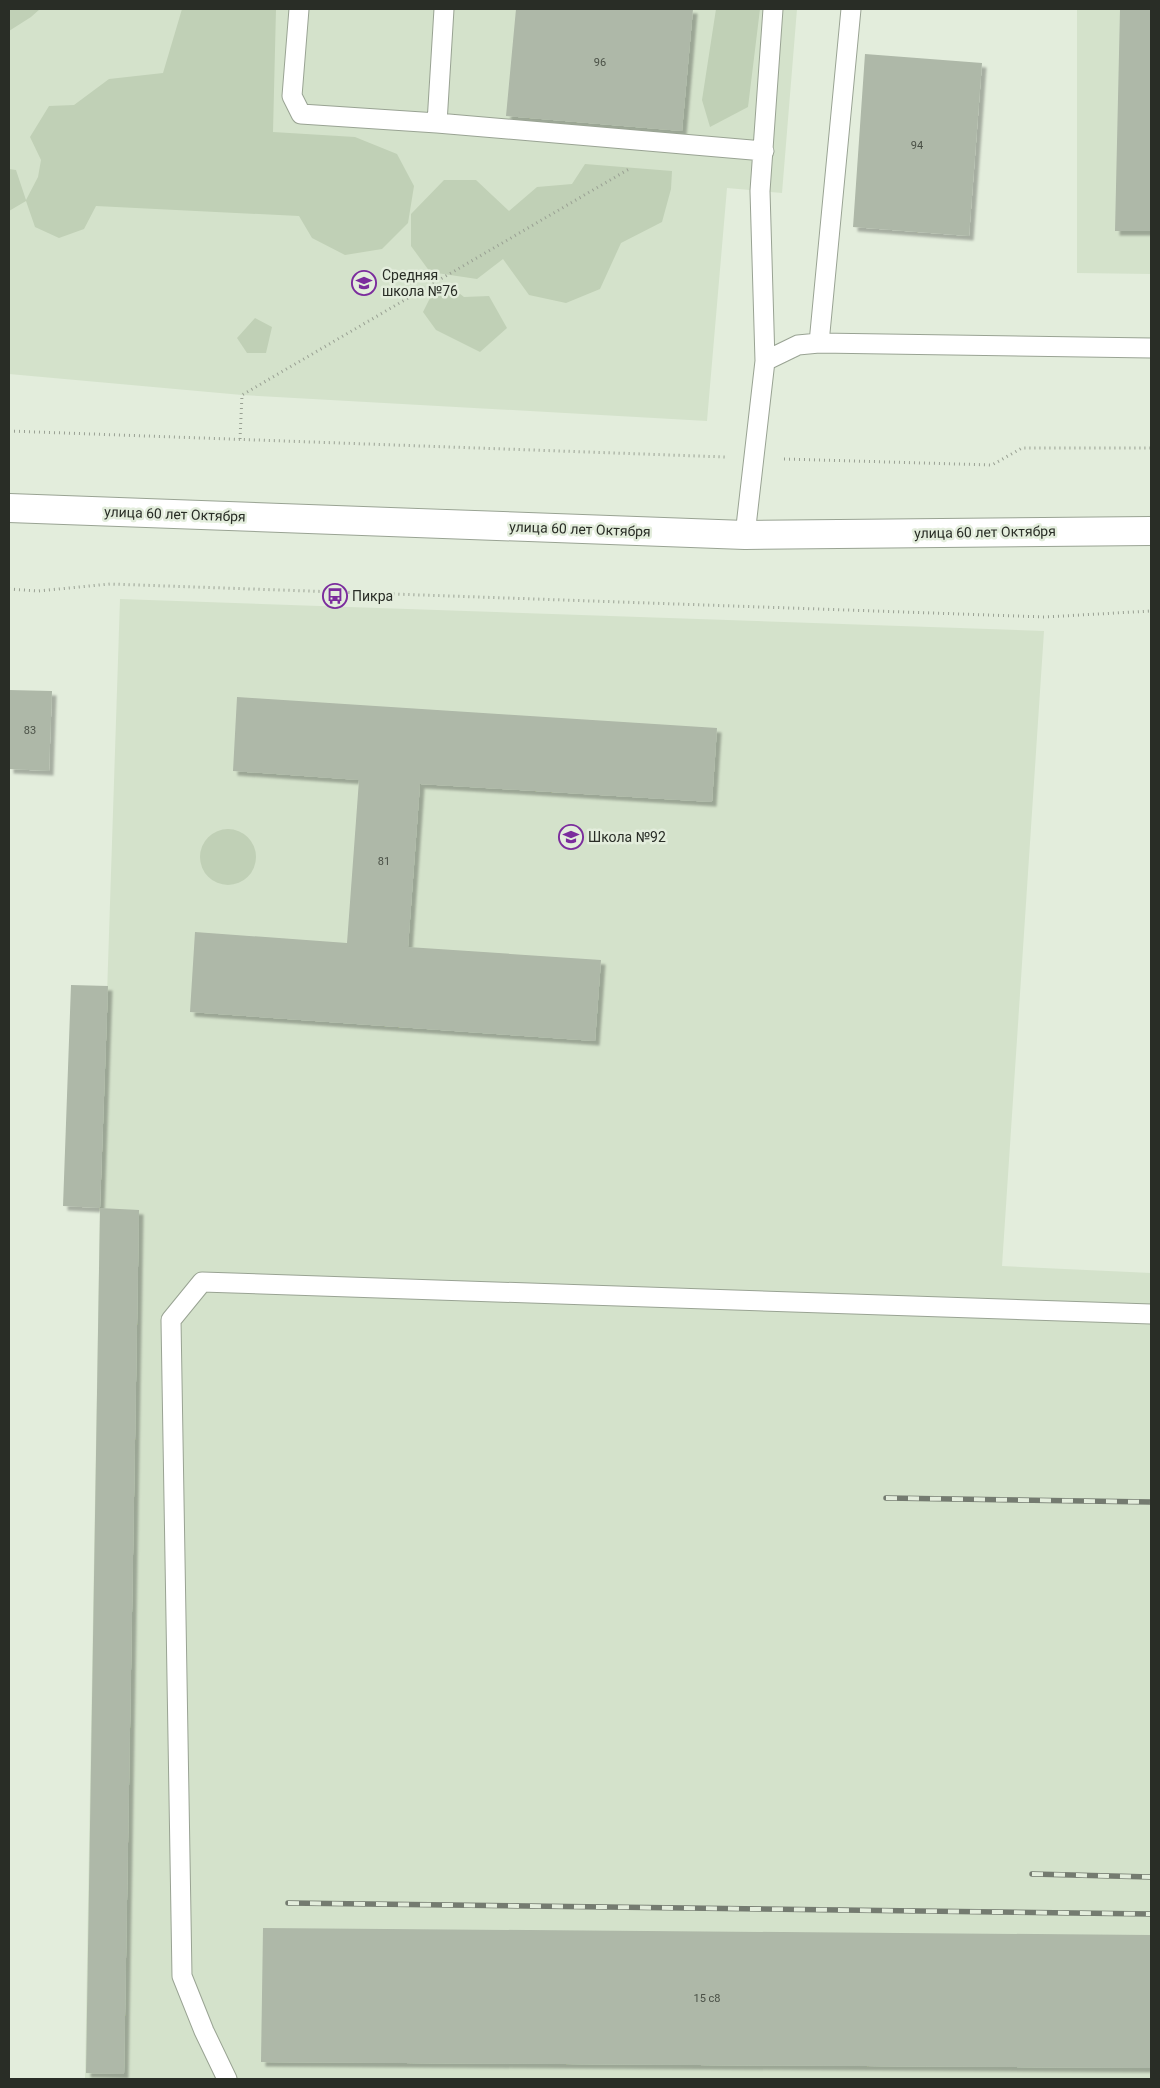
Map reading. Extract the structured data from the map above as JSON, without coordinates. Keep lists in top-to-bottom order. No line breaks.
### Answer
{"streets":{"main road":["улица 60 лет Октября"]},"places":{"school or university":["Средняя школа №76","Школа №92"],"bus stop":["Пикра"]},"house_numbers":["96","94","83","81","15 с8"]}
